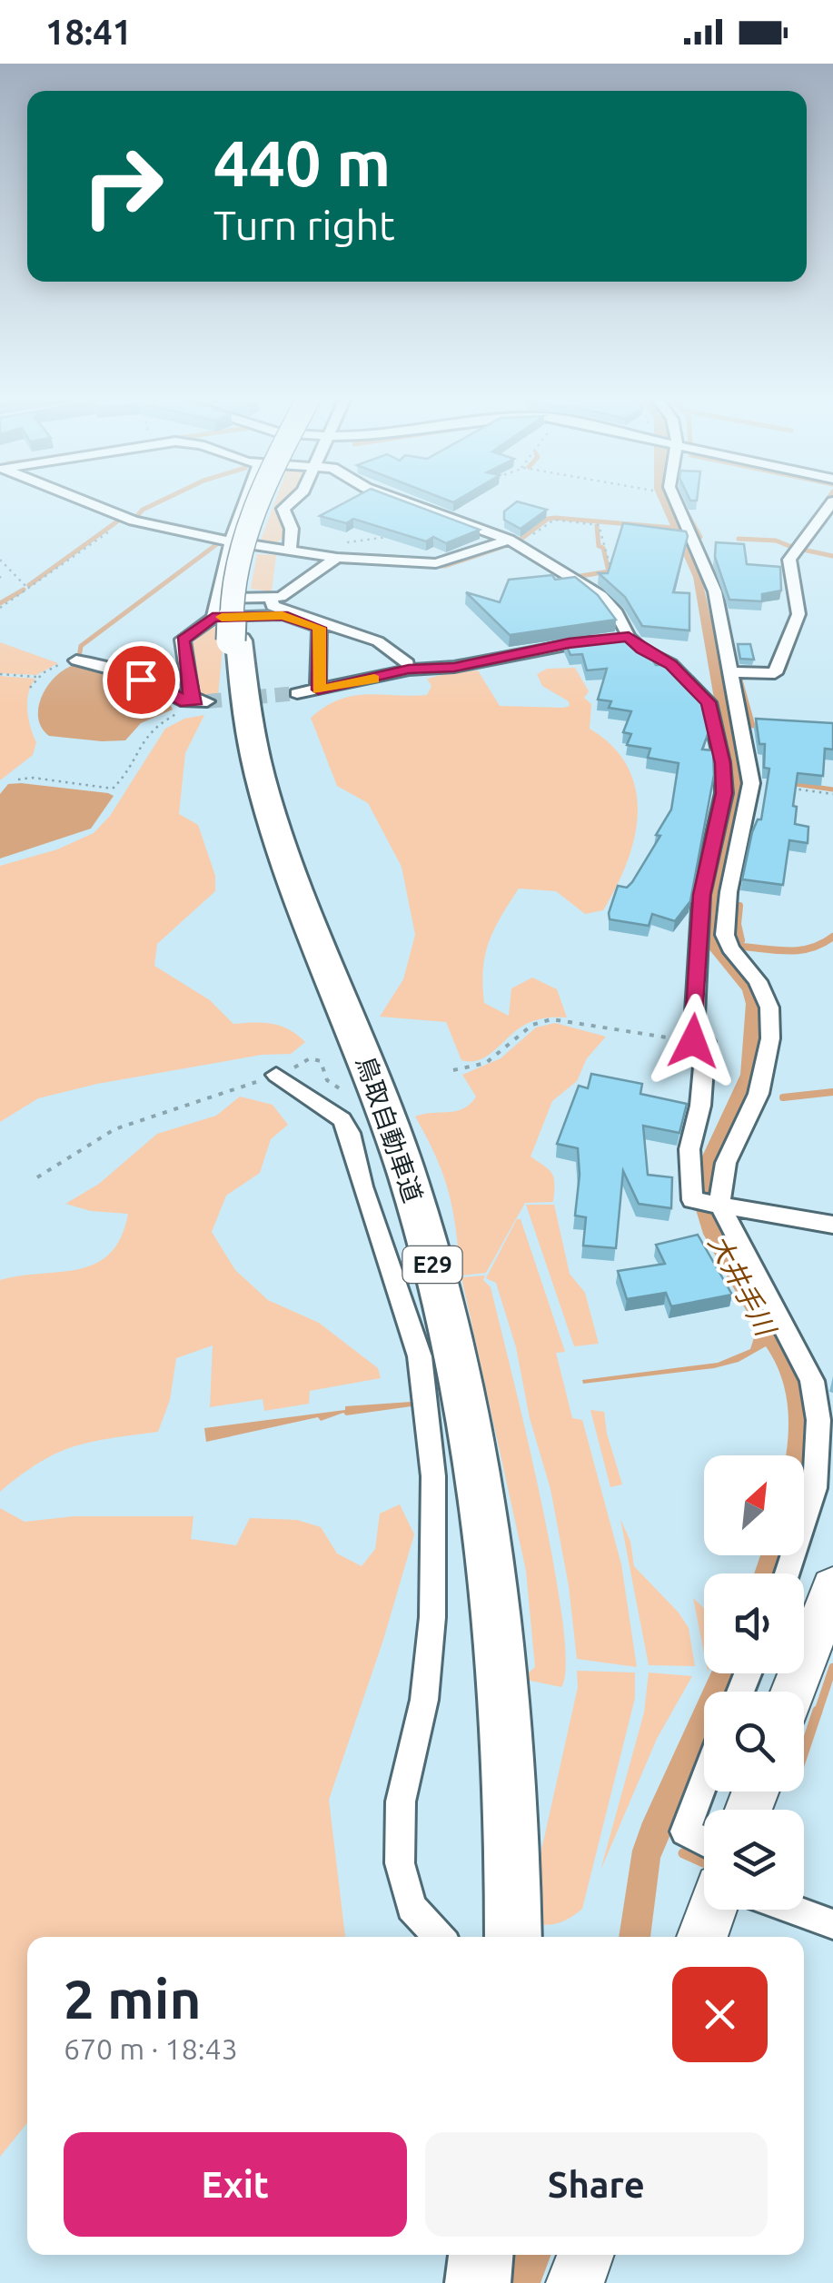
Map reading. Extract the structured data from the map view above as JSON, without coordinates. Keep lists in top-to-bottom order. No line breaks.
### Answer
{"streets":{"highway":["鳥取自動車道","E29"]},"water":["大井手川"],"north":"top right","page":{"status":"18:41","turn":["440 m","Turn right"],"heading":["2 min","670 m · 18:43"],"buttons":["Exit","Share"]}}
